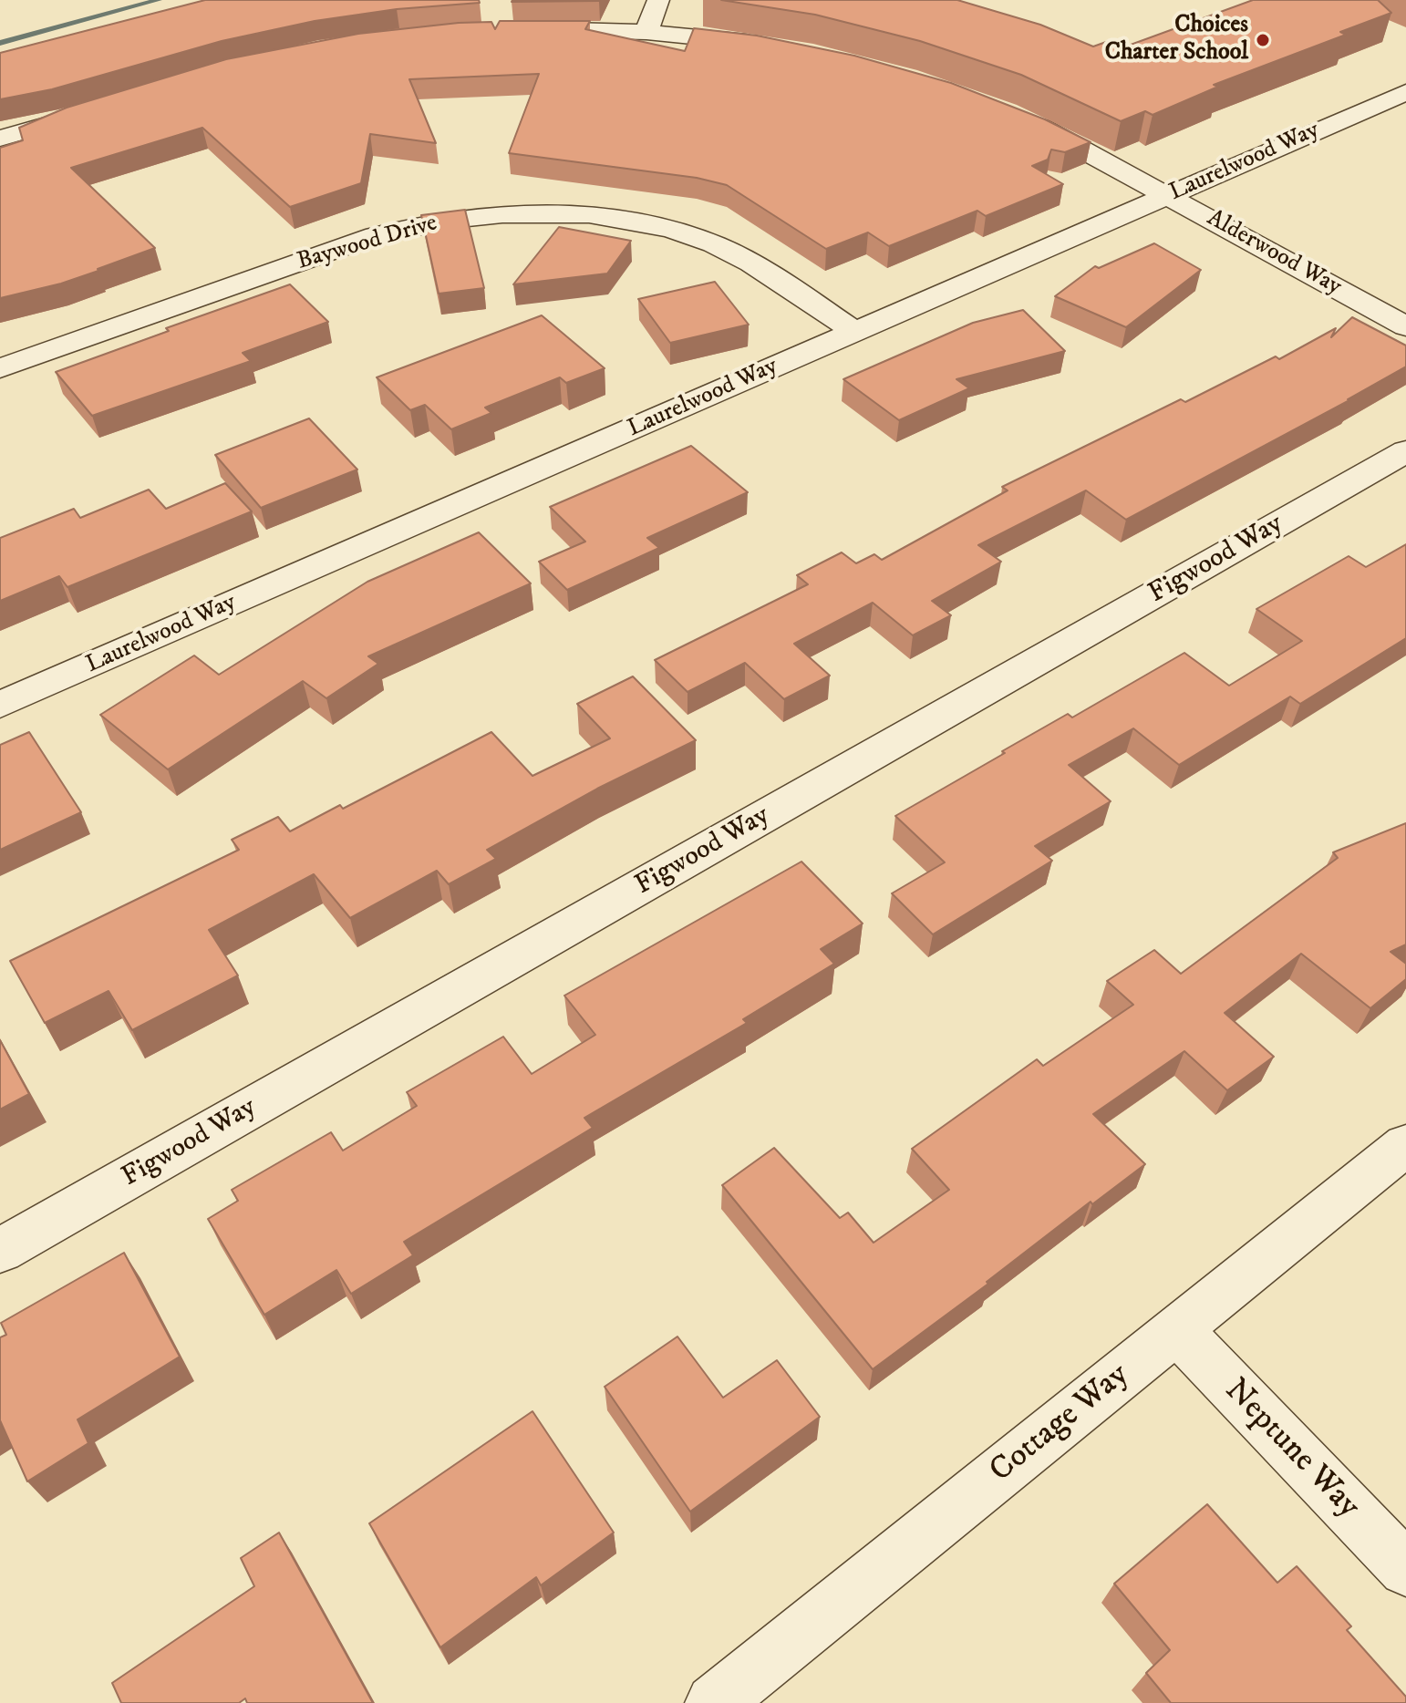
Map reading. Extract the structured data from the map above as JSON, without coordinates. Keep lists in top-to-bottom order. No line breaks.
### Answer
{"streets":{"street":["Laurelwood Way","Baywood Drive","Alderwood Way","Figwood Way","Cottage Way","Neptune Way"]},"crossings":[["Laurelwood Way","Baywood Drive"],["Laurelwood Way","Alderwood Way"],["Cottage Way","Neptune Way"]],"places":["Choices Charter School"]}
